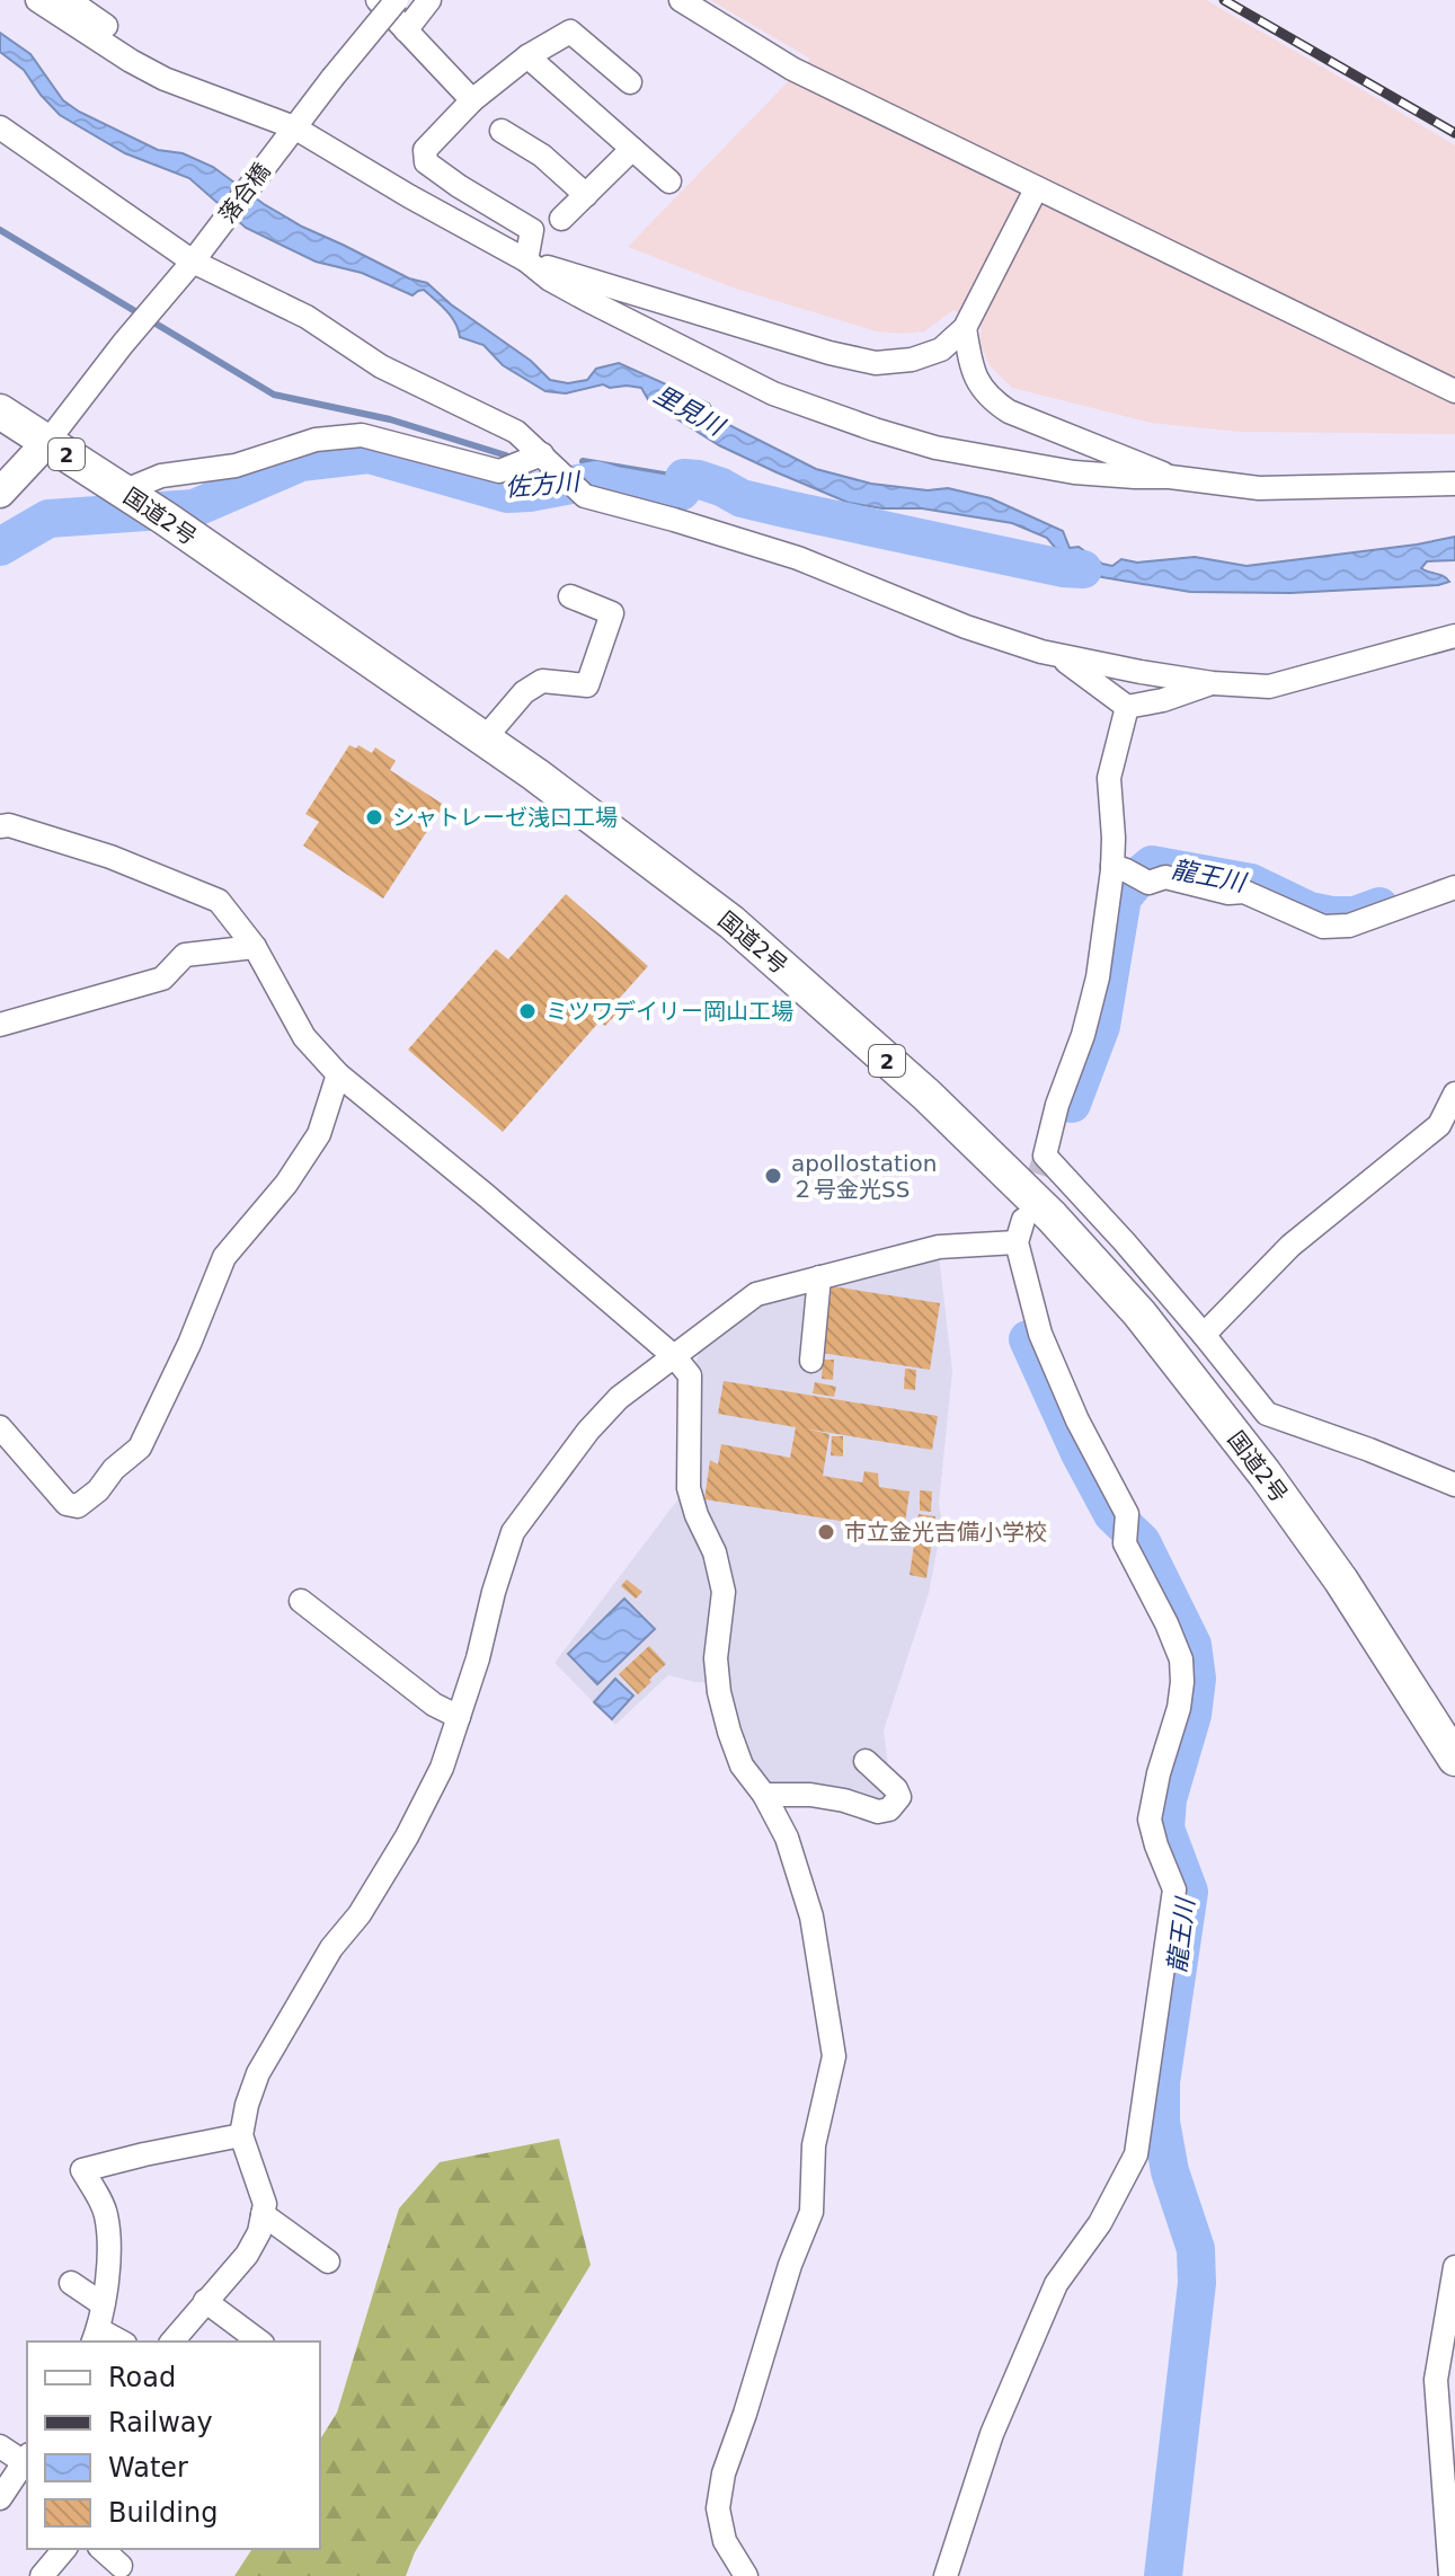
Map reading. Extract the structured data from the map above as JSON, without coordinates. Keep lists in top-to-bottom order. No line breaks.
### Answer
{"streets":{"highway":["2","国道2号"],"street":["落合橋"]},"crossings":[["落合橋","国道2号"]],"water":["里見川","佐方川","龍王川"],"places":["シャトレーゼ浅口工場","ミツワデイリー岡山工場","apollostation ２号金光SS","市立金光吉備小学校"],"legend":["Road","Railway","Water","Building"]}
